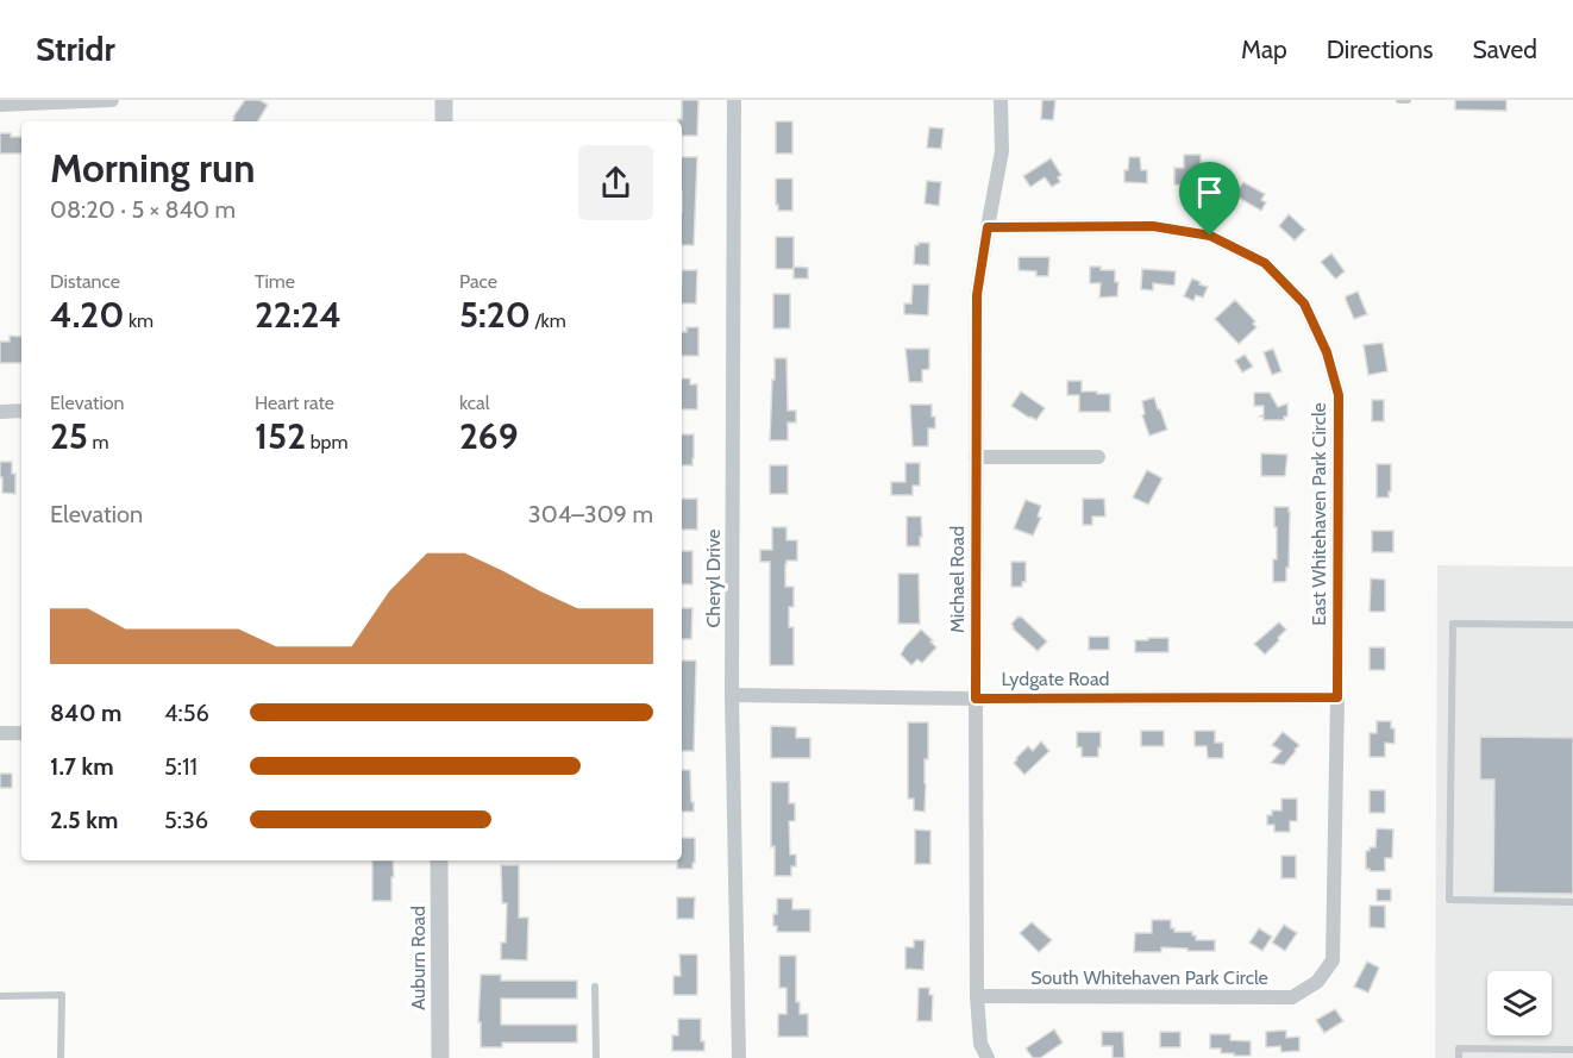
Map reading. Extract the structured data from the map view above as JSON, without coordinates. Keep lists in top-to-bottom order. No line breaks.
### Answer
{"streets":{"street":["East Whitehaven Park Circle","Cheryl Drive","Michael Road","Lydgate Road","Auburn Road","South Whitehaven Park Circle"]},"crossings":[["East Whitehaven Park Circle","Michael Road"],["East Whitehaven Park Circle","Lydgate Road"],["East Whitehaven Park Circle","South Whitehaven Park Circle"],["Cheryl Drive","Lydgate Road"],["Michael Road","Lydgate Road"],["Michael Road","South Whitehaven Park Circle"]],"page":{"header":"Stridr","nav":["Map","Directions","Saved"],"heading":["Morning run","08:20 · 5 × 840 m"],"stats":[["Distance","4.20 km"],["Time","22:24"],["Pace","5:20 /km"],["Elevation","25 m"],["Heart rate","152 bpm"],["kcal","269"]],"chart":["Elevation","304–309 m"],"list":[{"name":"840 m","note":"4:56"},{"name":"1.7 km","note":"5:11"},{"name":"2.5 km","note":"5:36"}]}}
